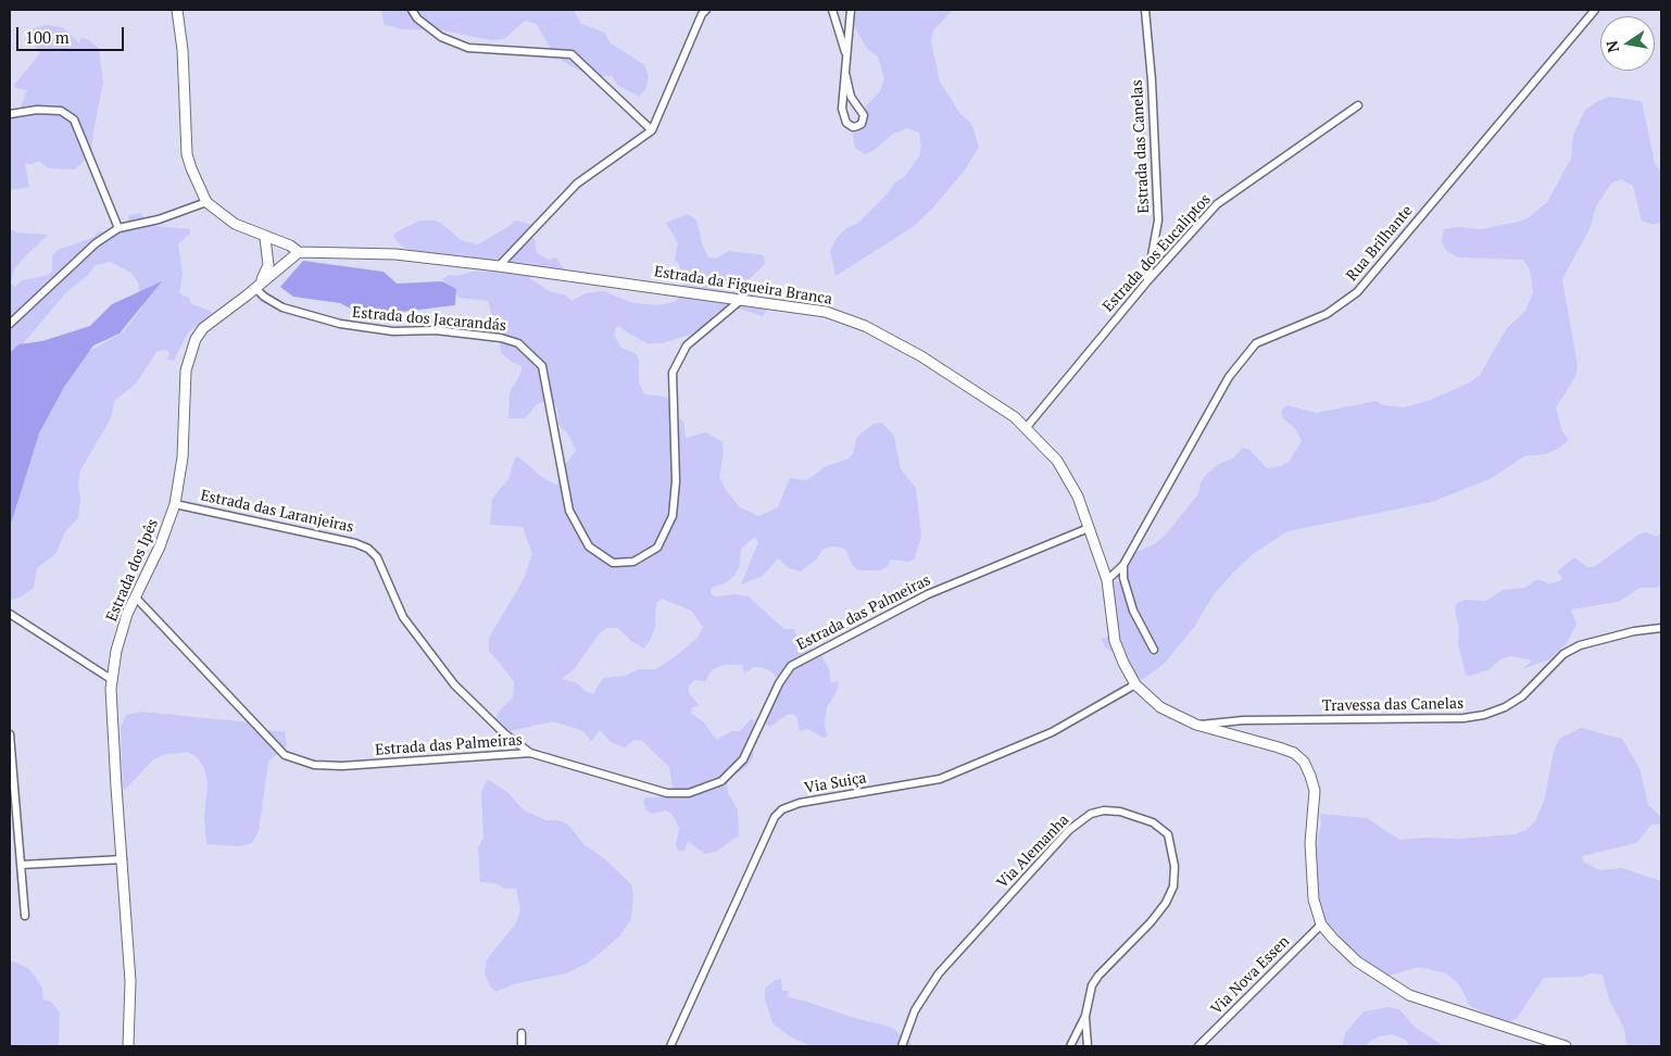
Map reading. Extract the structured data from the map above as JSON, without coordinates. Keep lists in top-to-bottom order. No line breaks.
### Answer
{"streets":{"main road":["Estrada da Figueira Branca","Estrada dos Ipês"],"street":["Estrada das Canelas","Rua Brilhante","Estrada dos Eucaliptos","Estrada dos Jacarandás","Estrada das Laranjeiras","Estrada das Palmeiras","Travessa das Canelas","Via Suiça","Via Alemanha","Via Nova Essen"]},"crossings":[["Estrada das Canelas","Estrada dos Eucaliptos"],["Rua Brilhante","Estrada da Figueira Branca"],["Estrada dos Eucaliptos","Estrada da Figueira Branca"],["Estrada da Figueira Branca","Estrada dos Jacarandás"],["Estrada da Figueira Branca","Estrada dos Ipês"],["Estrada da Figueira Branca","Estrada das Palmeiras"],["Estrada da Figueira Branca","Travessa das Canelas"],["Estrada da Figueira Branca","Via Suiça"],["Estrada da Figueira Branca","Via Nova Essen"],["Estrada dos Jacarandás","Estrada dos Ipês"],["Estrada das Laranjeiras","Estrada dos Ipês"],["Estrada das Laranjeiras","Estrada das Palmeiras"],["Estrada dos Ipês","Estrada das Palmeiras"]],"scale_bar":"100 m","north":"left"}
